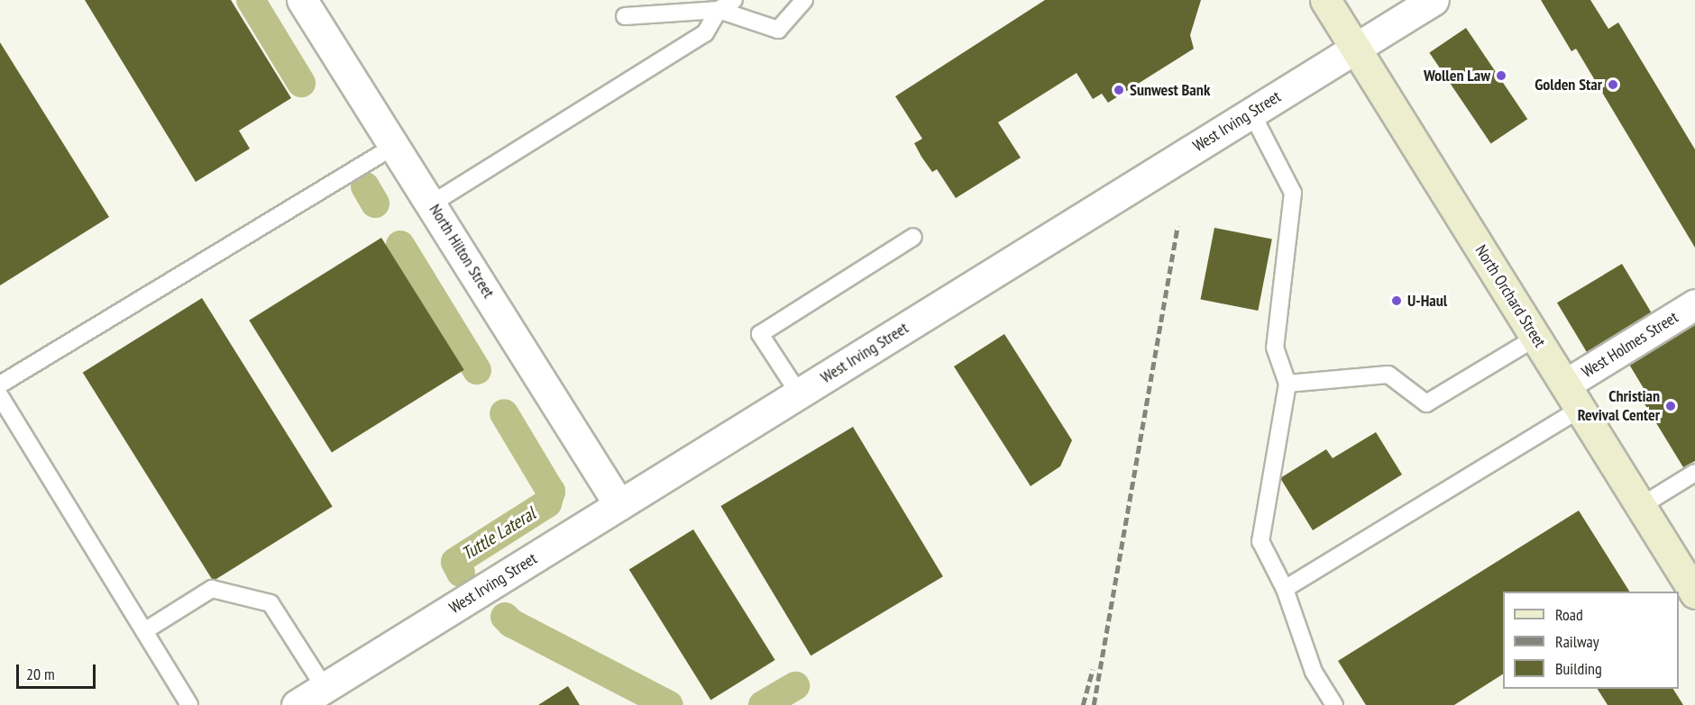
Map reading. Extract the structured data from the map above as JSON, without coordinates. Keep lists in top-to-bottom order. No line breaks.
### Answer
{"streets":{"main road":["North Orchard Street"],"street":["West Irving Street","North Hilton Street","West Holmes Street"]},"crossings":[["West Irving Street","North Hilton Street"],["West Irving Street","North Orchard Street"],["North Orchard Street","West Holmes Street"]],"water":["Tuttle Lateral"],"places":["Wollen Law","Golden Star","Sunwest Bank","U-Haul","Christian Revival Center"],"legend":["Road","Railway","Building"],"scale_bar":"20 m"}
